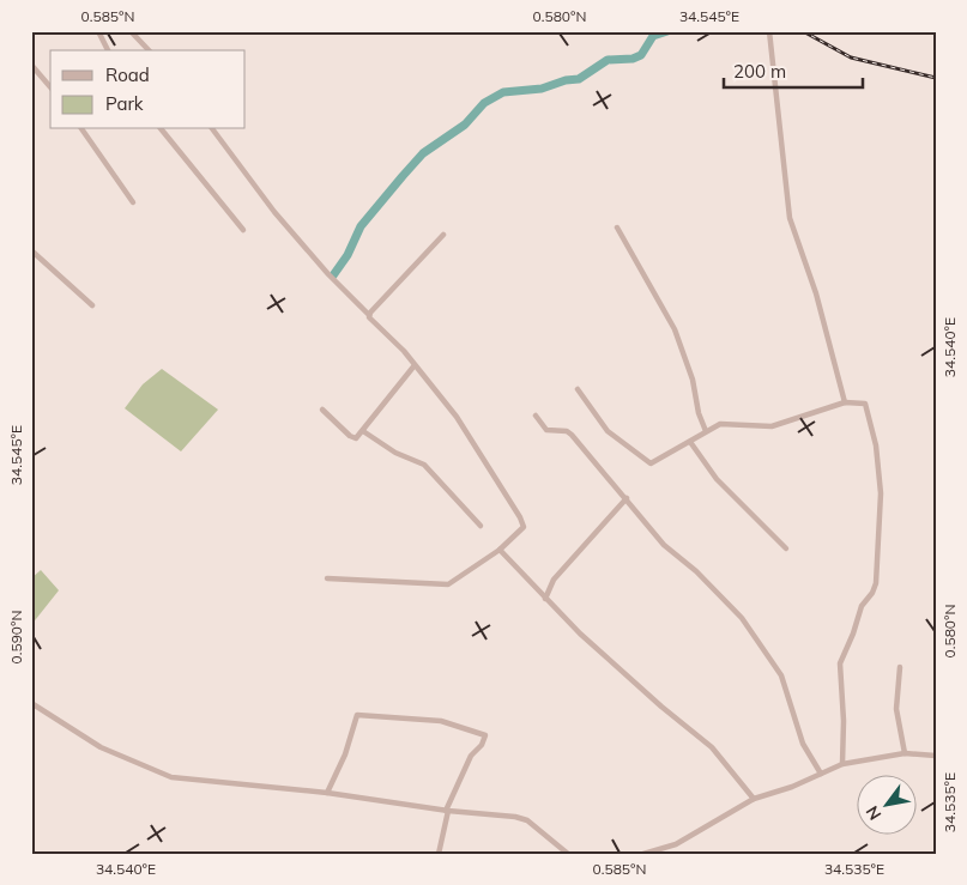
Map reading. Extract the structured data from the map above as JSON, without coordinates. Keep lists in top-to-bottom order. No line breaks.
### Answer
{"legend":["Road","Park"],"scale_bar":"200 m","north":"bottom left","coordinates":["0.585°N","0.580°N","34.545°E","34.540°E","0.590°N","34.535°E"]}
